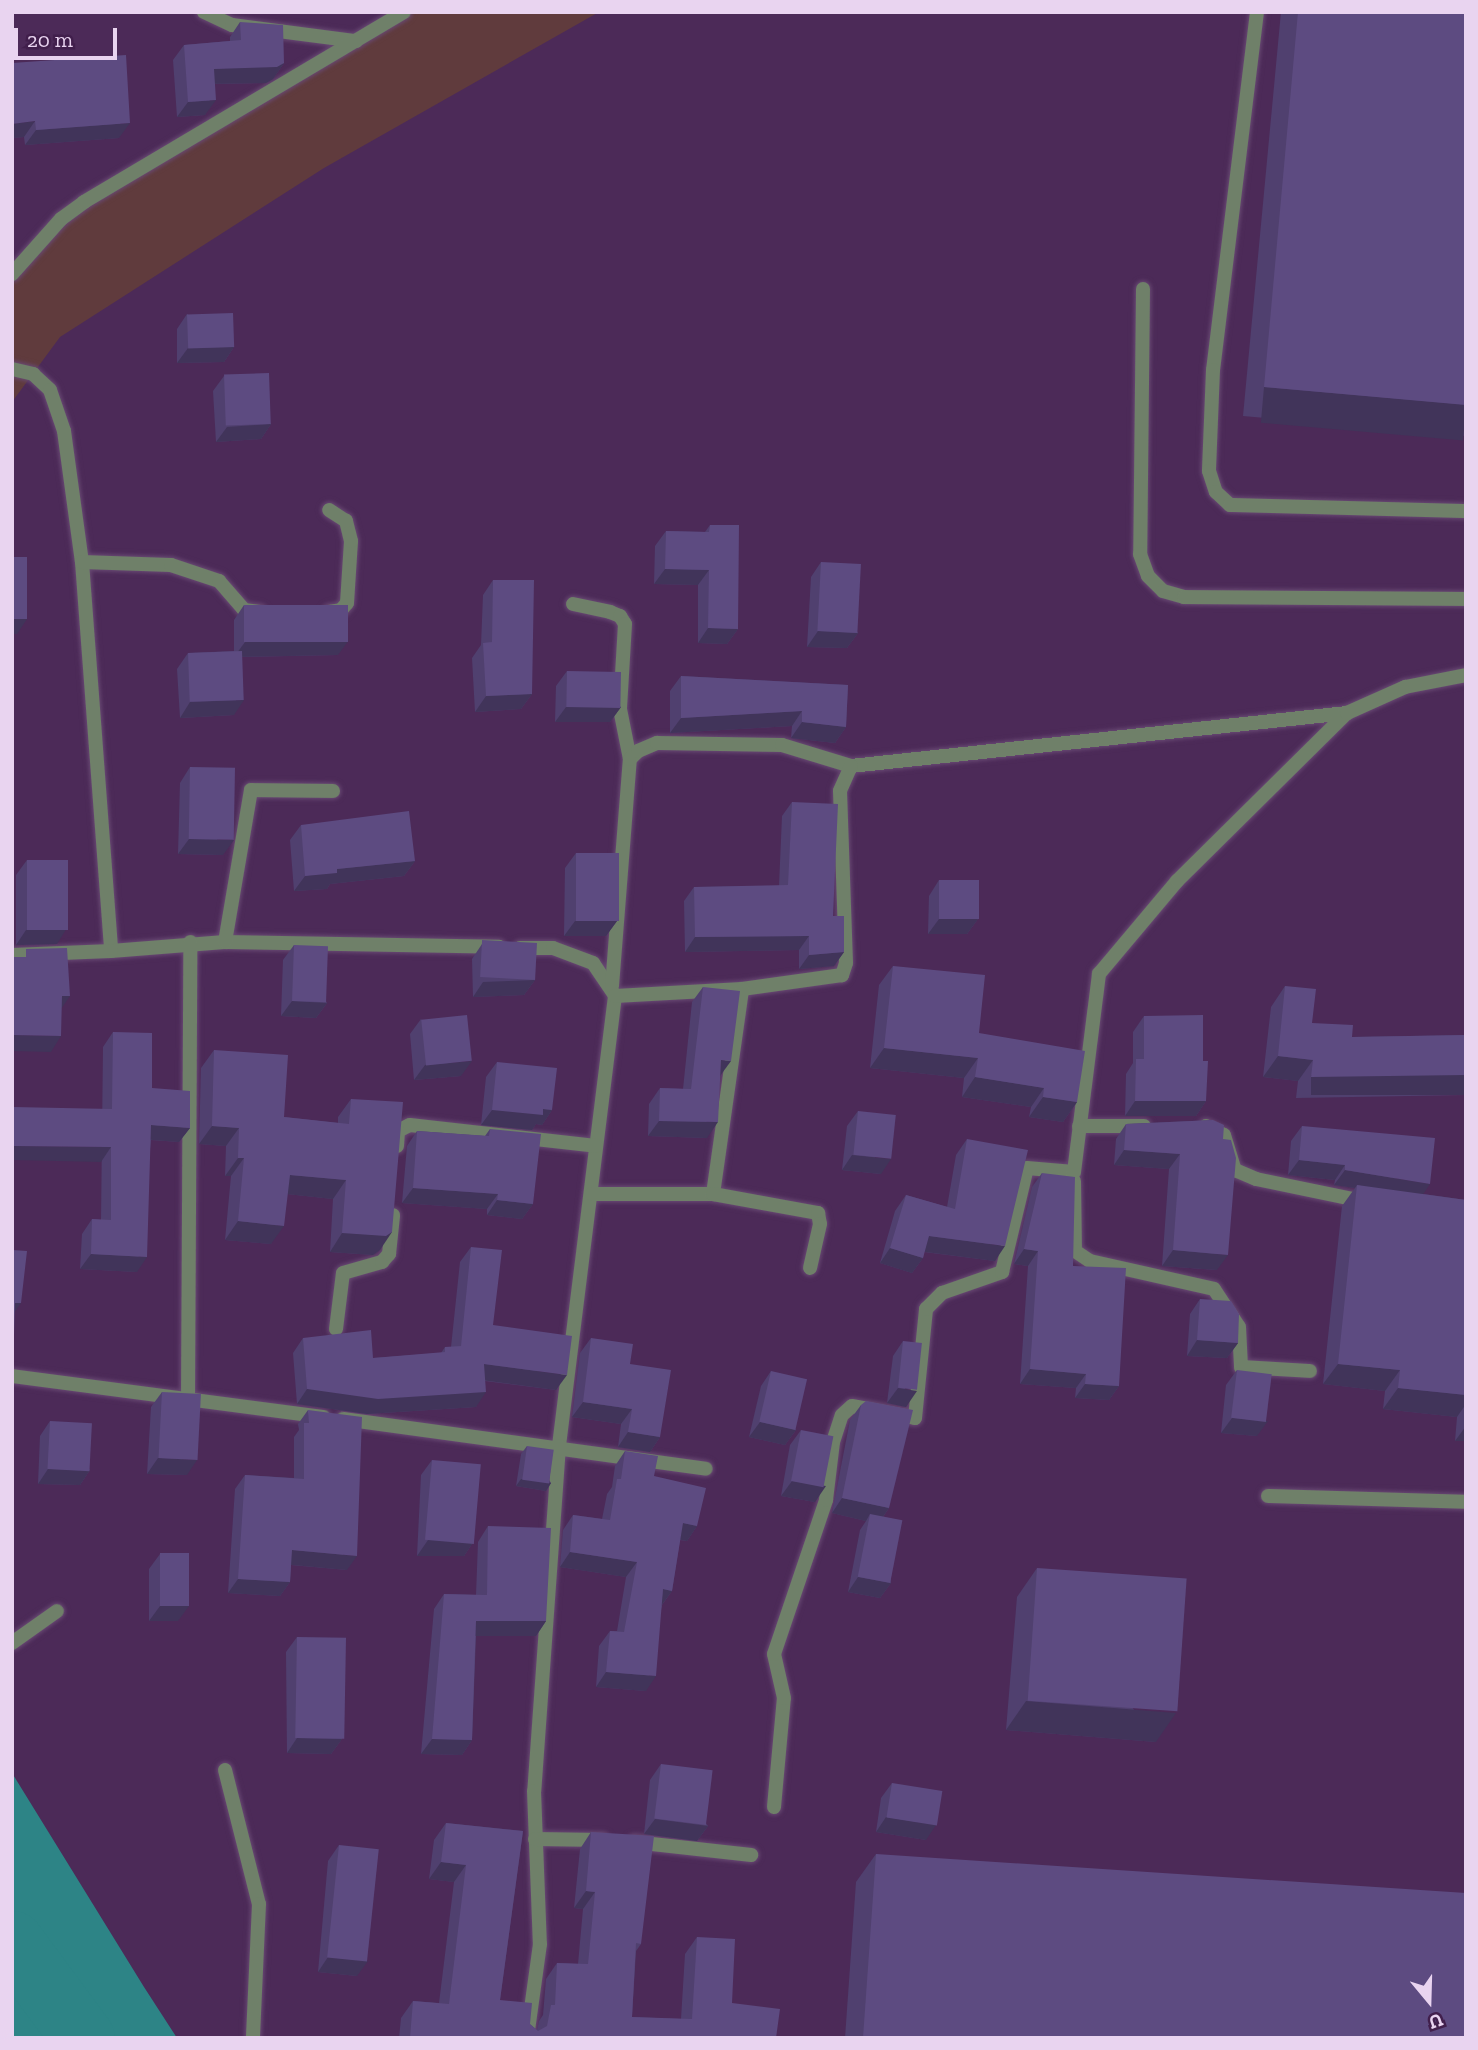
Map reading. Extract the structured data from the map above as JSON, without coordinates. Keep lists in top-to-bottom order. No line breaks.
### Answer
{"scale_bar":"20 m","north":"bottom"}
